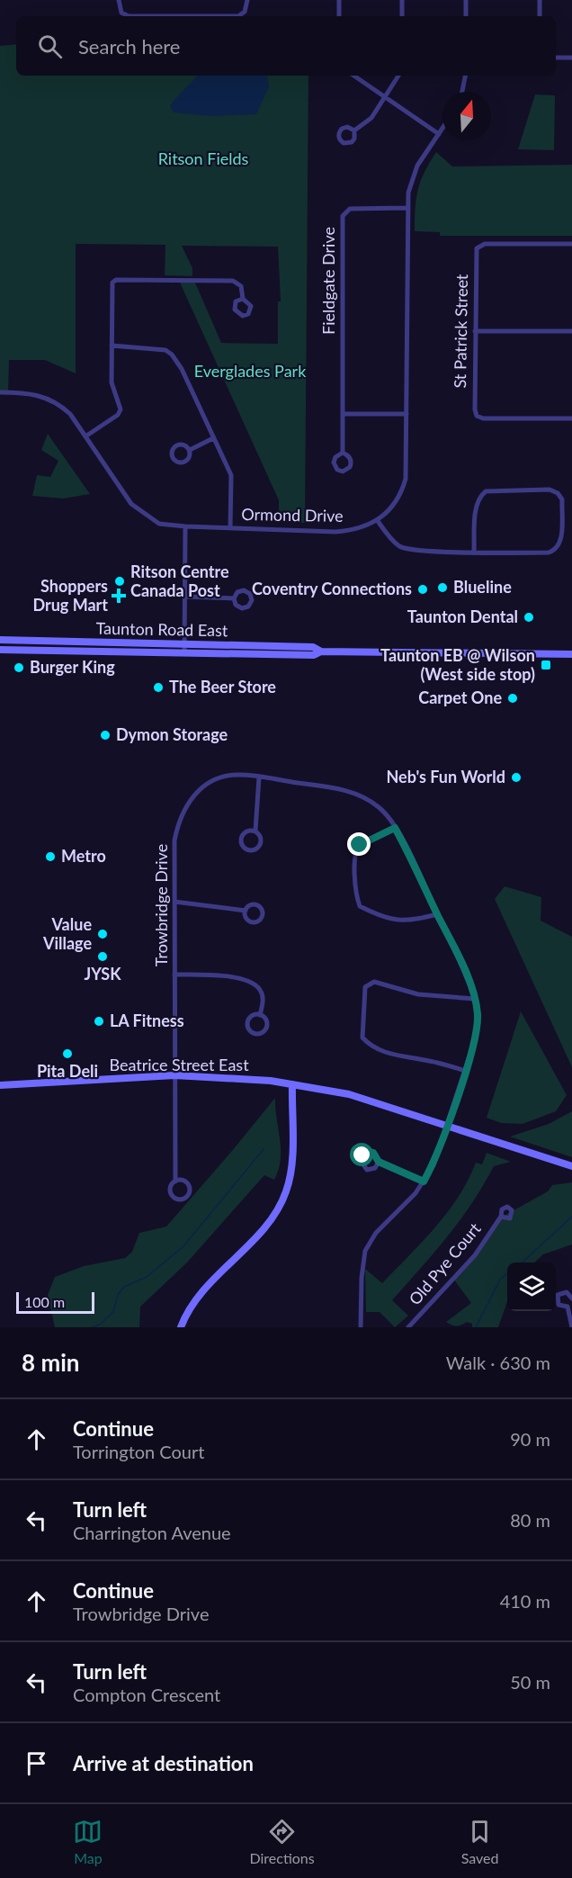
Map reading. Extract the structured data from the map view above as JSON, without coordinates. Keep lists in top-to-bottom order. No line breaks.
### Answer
{"streets":{"main road":["Taunton Road East","Beatrice Street East"],"street":["Fieldgate Drive","St Patrick Street","Ormond Drive","Trowbridge Drive","Old Pye Court"]},"crossings":[["Trowbridge Drive","Beatrice Street East"]],"parks":["Ritson Fields","Everglades Park"],"places":{"other":["Ritson Centre Canada Post","Blueline","Coventry Connections","Taunton Dental","Burger King","The Beer Store","Carpet One","Dymon Storage","Neb's Fun World","Metro","Value Village","JYSK","LA Fitness","Pita Deli"],"health":["Shoppers Drug Mart"],"transit":["Taunton EB @ Wilson (West side stop)"]},"scale_bar":"100 m","north":"top","page":{"search":"Search here","scale":"100 m","heading":["8 min","Walk · 630 m"],"list":[["Continue","Torrington Court","90 m"],["Turn left","Charrington Avenue","80 m"],["Continue","Trowbridge Drive","410 m"],["Turn left","Compton Crescent","50 m"],"Arrive at destination"],"nav":["Map","Directions","Saved"]}}
